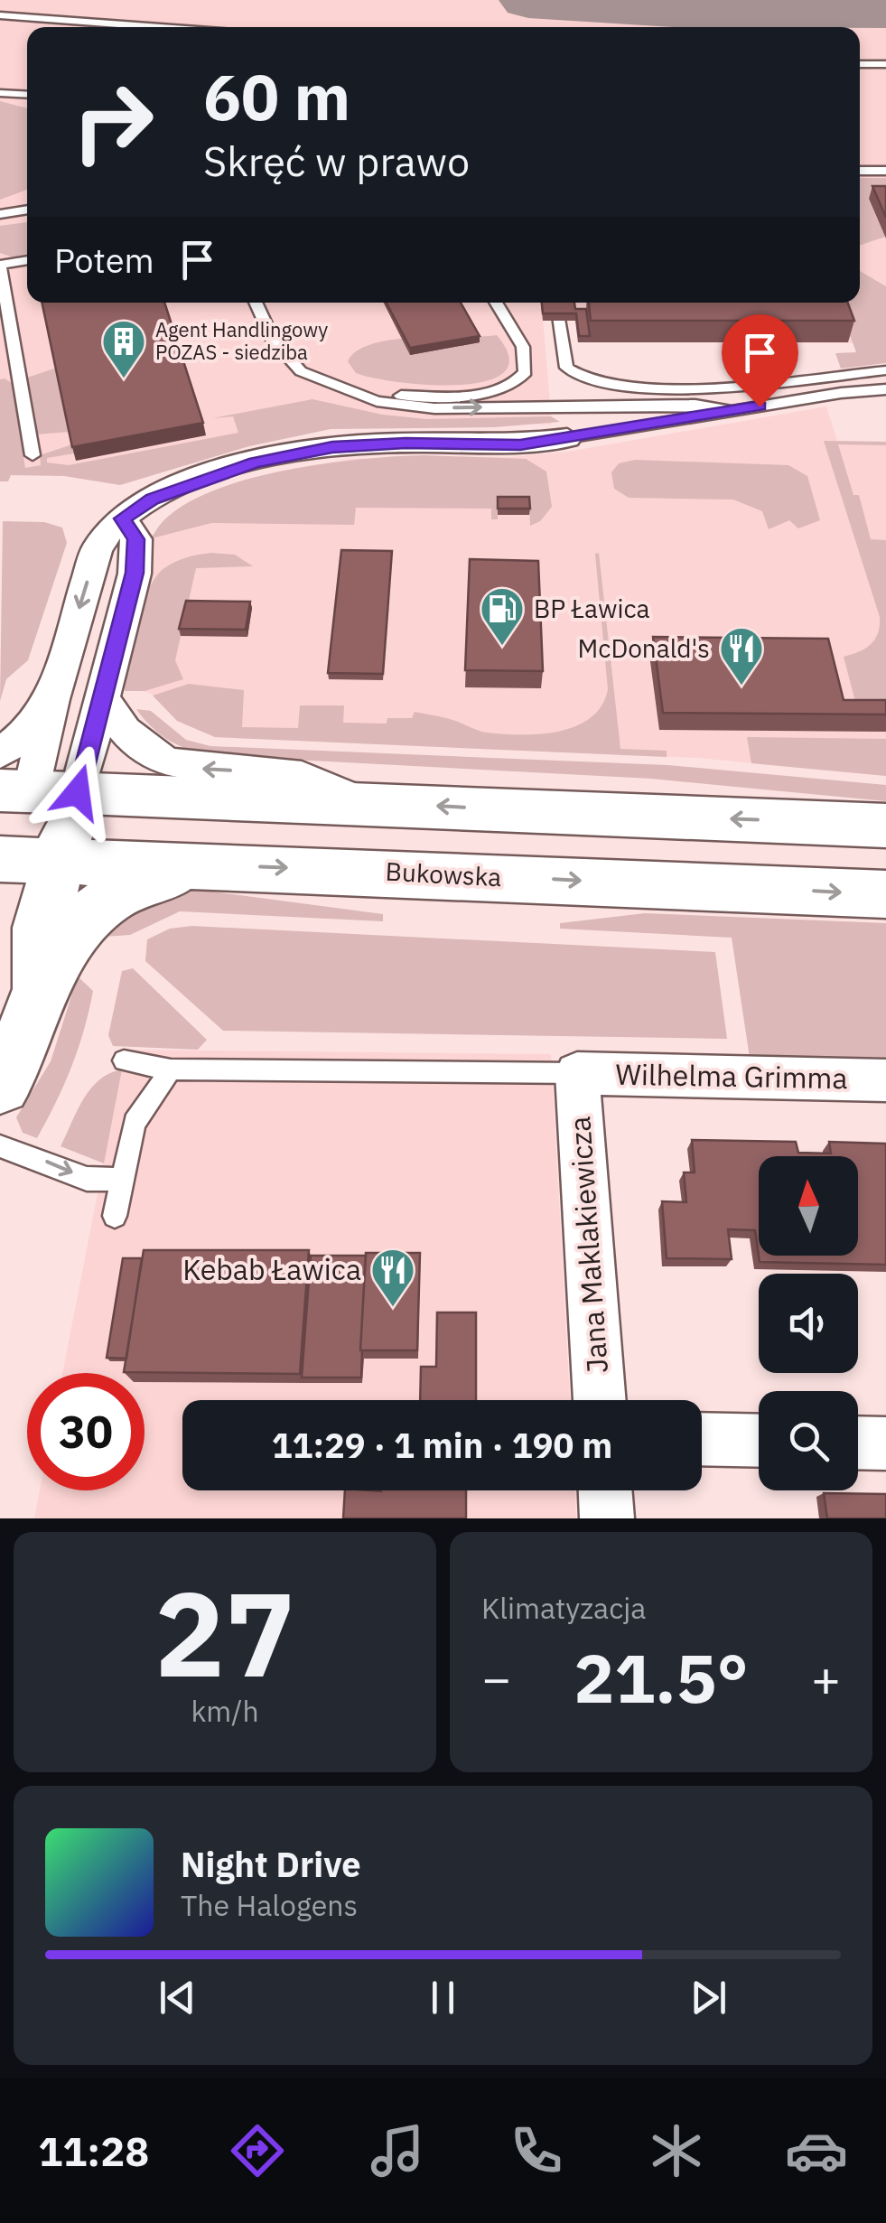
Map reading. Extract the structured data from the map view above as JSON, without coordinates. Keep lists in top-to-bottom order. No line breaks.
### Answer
{"streets":{"main road":["Bukowska"],"street":["Wilhelma Grimma","Jana Maklakiewicza"]},"crossings":[["Wilhelma Grimma","Jana Maklakiewicza"]],"places":{"building":["Agent Handlingowy POZAS - siedziba"],"fuel station":["BP Ławica"],"restaurant":["McDonald's","Kebab Ławica"]},"north":"top","page":{"turn":["60 m","Skręć w prawo"],"then":"Potem","limit":"30","trip":"11:29 · 1 min · 190 m","tile":[["27","km/h"],"Klimatyzacja"],"heat":["−","21.5°","+"],"song":["Night Drive","The Halogens"],"tabs":"11:28"}}
